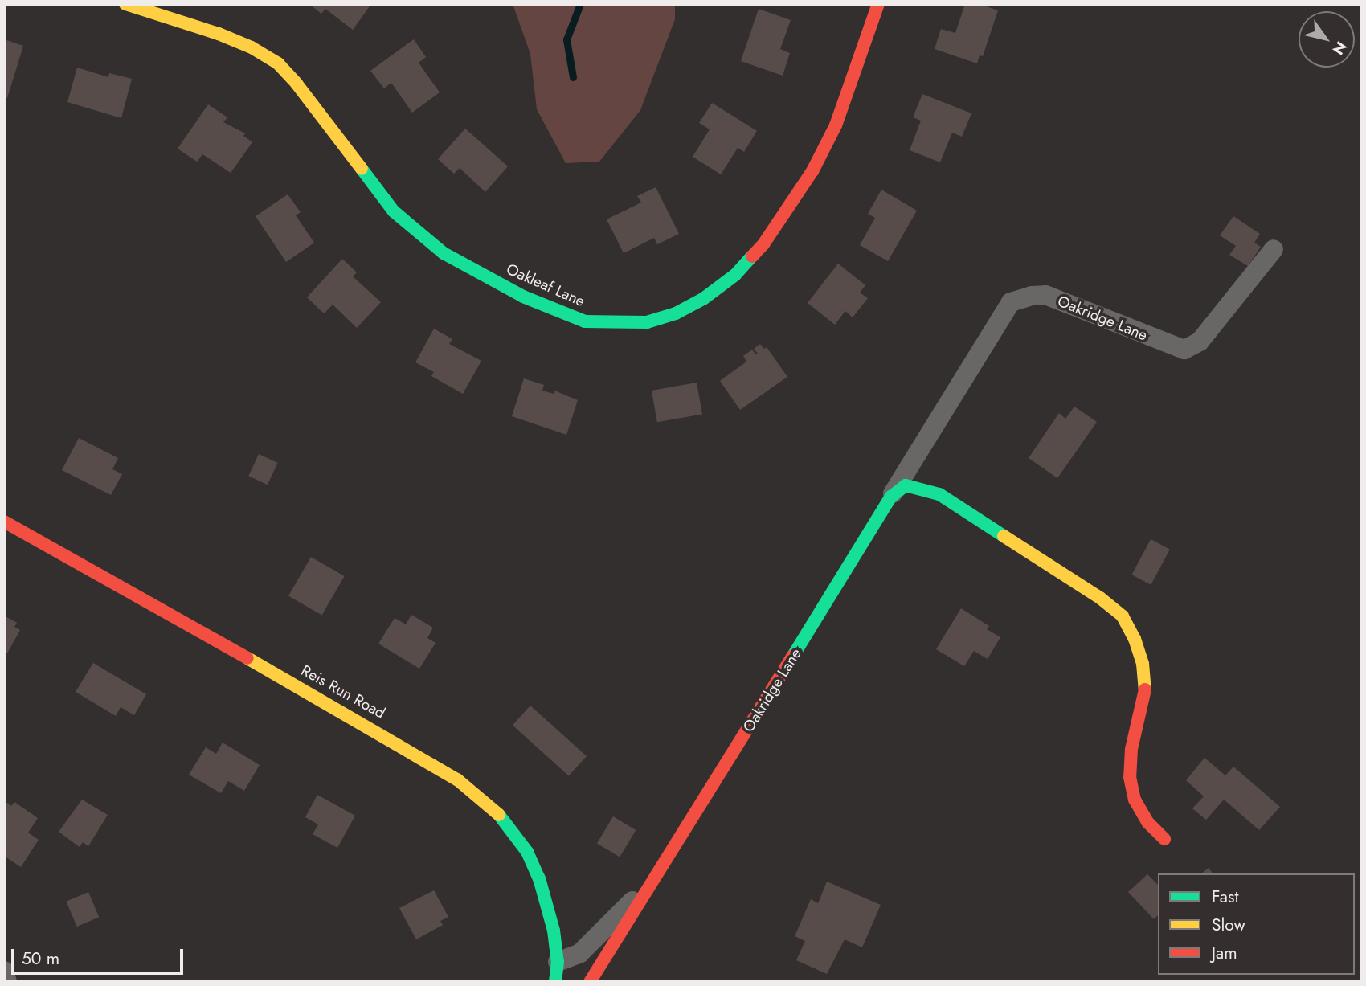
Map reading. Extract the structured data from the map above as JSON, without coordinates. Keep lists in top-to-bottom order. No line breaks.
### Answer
{"streets":{"street":["Oakleaf Lane","Oakridge Lane","Reis Run Road"]},"crossings":[["Oakridge Lane","Reis Run Road"]],"legend":["Fast","Slow","Jam"],"scale_bar":"50 m","north":"bottom right"}
